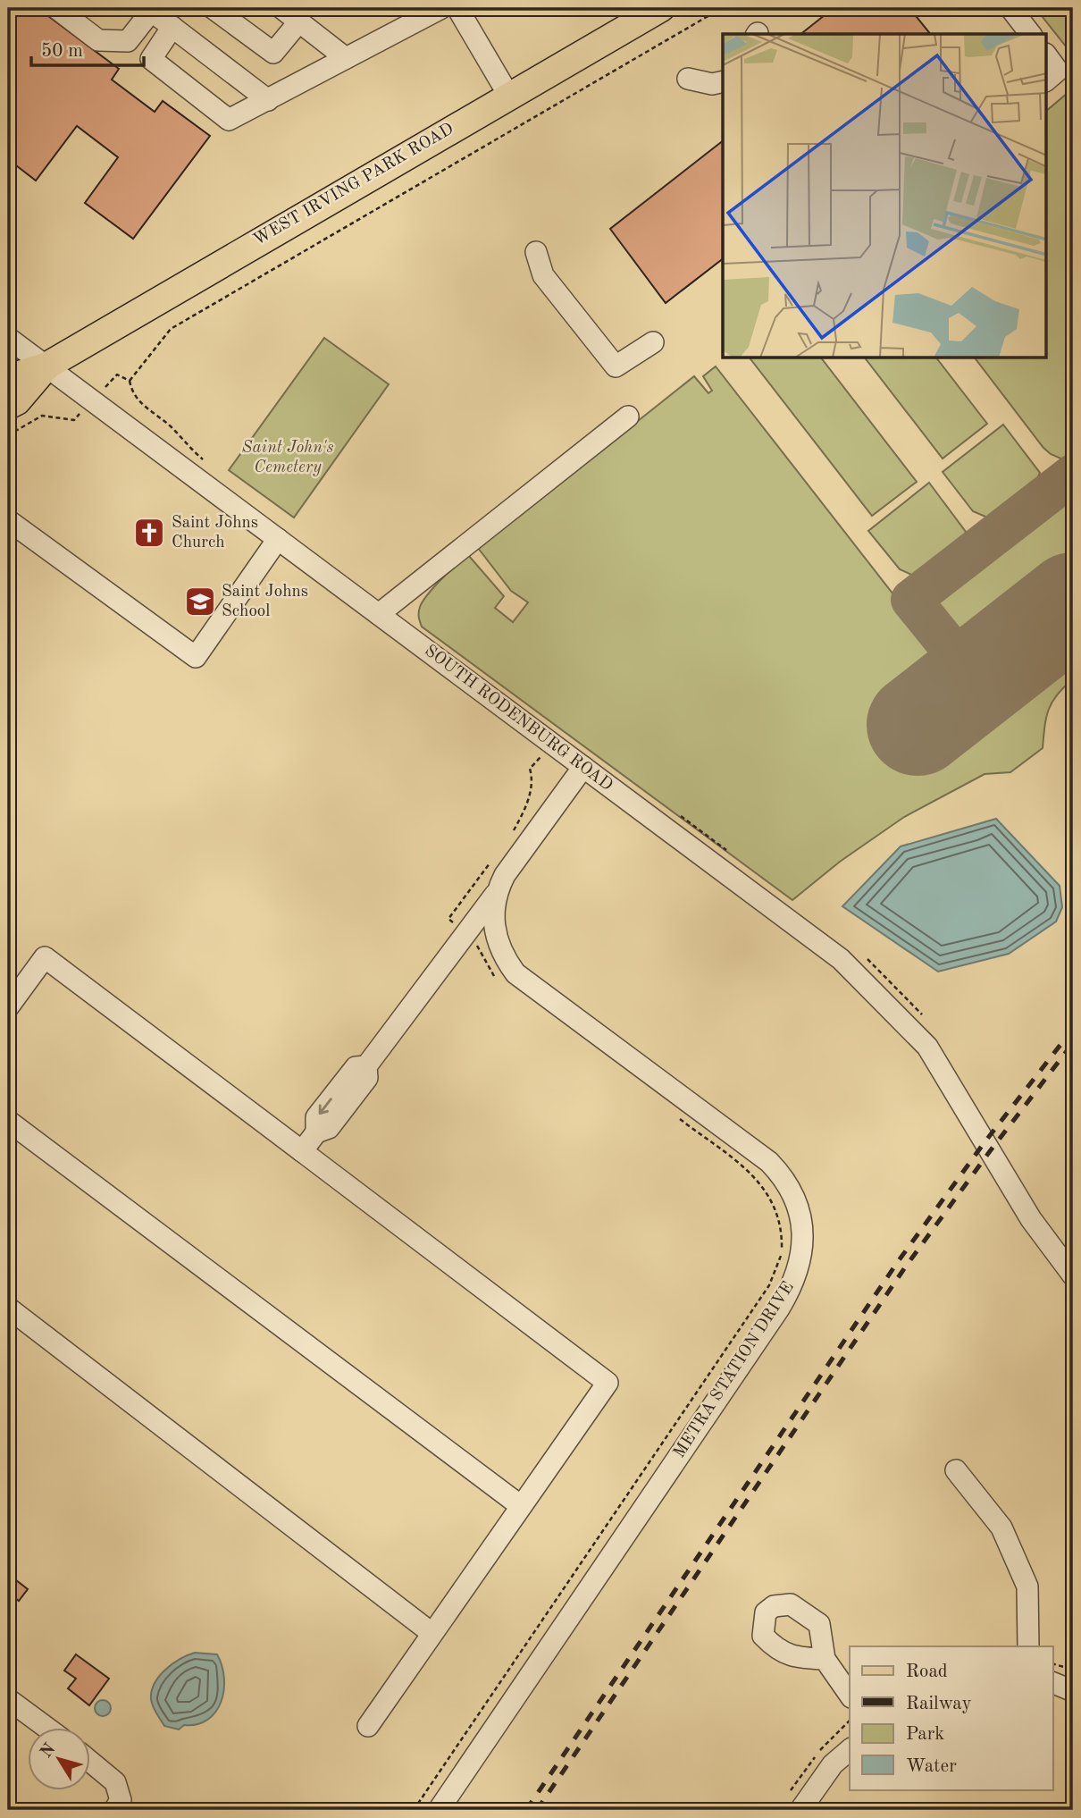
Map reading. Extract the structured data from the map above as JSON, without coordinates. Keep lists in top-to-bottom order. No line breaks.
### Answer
{"streets":{"main road":["WEST IRVING PARK ROAD"],"street":["SOUTH RODENBURG ROAD","METRA STATION DRIVE"]},"crossings":[["WEST IRVING PARK ROAD","SOUTH RODENBURG ROAD"],["SOUTH RODENBURG ROAD","METRA STATION DRIVE"]],"parks":["Saint John's Cemetery"],"places":{"church":["Saint Johns Church"],"school or university":["Saint Johns School"]},"legend":["Road","Railway","Park","Water"],"scale_bar":"50 m","north":"top left"}
